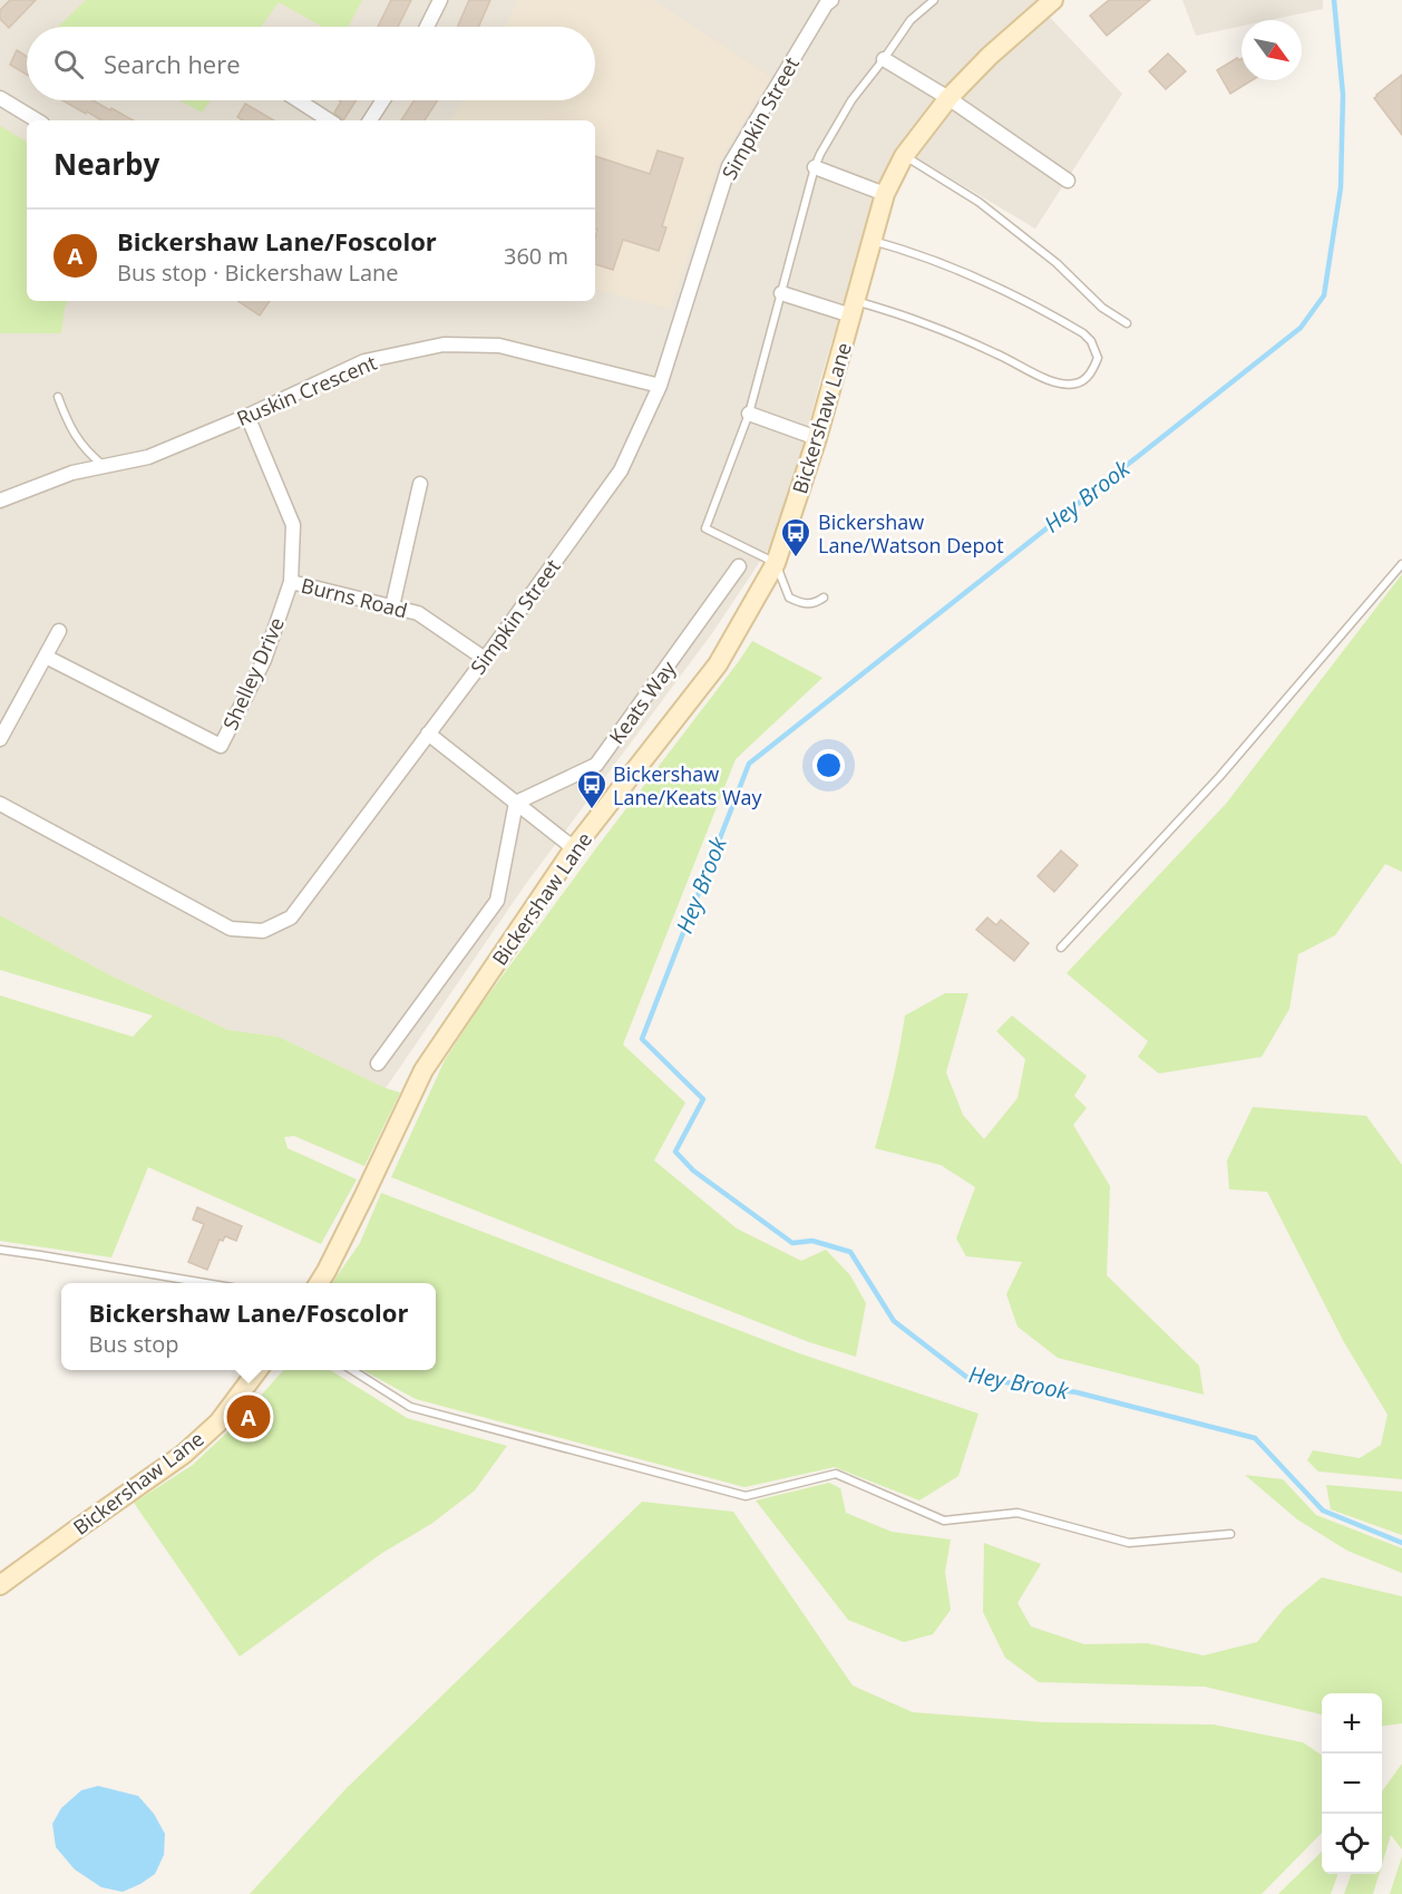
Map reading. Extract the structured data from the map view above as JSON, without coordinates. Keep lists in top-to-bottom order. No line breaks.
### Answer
{"streets":{"main road":["Bickershaw Lane"],"street":["Simpkin Street","Ruskin Crescent","Burns Road","Shelley Drive","Keats Way"]},"crossings":[["Simpkin Street","Ruskin Crescent"],["Simpkin Street","Burns Road"],["Ruskin Crescent","Shelley Drive"],["Burns Road","Shelley Drive"]],"water":["Hey Brook"],"places":{"bus stop":["Bickershaw Lane/Watson Depot","Bickershaw Lane/Keats Way"]},"north":"bottom right","page":{"search":"Search here","heading":"Nearby","list":[{"mark":"A","name":"Bickershaw Lane/Foscolor","note":"Bus stop · Bickershaw Lane","value":"360 m"}],"popup":["Bickershaw Lane/Foscolor","Bus stop"],"pins":"A","map_buttons":["+","−"]}}
